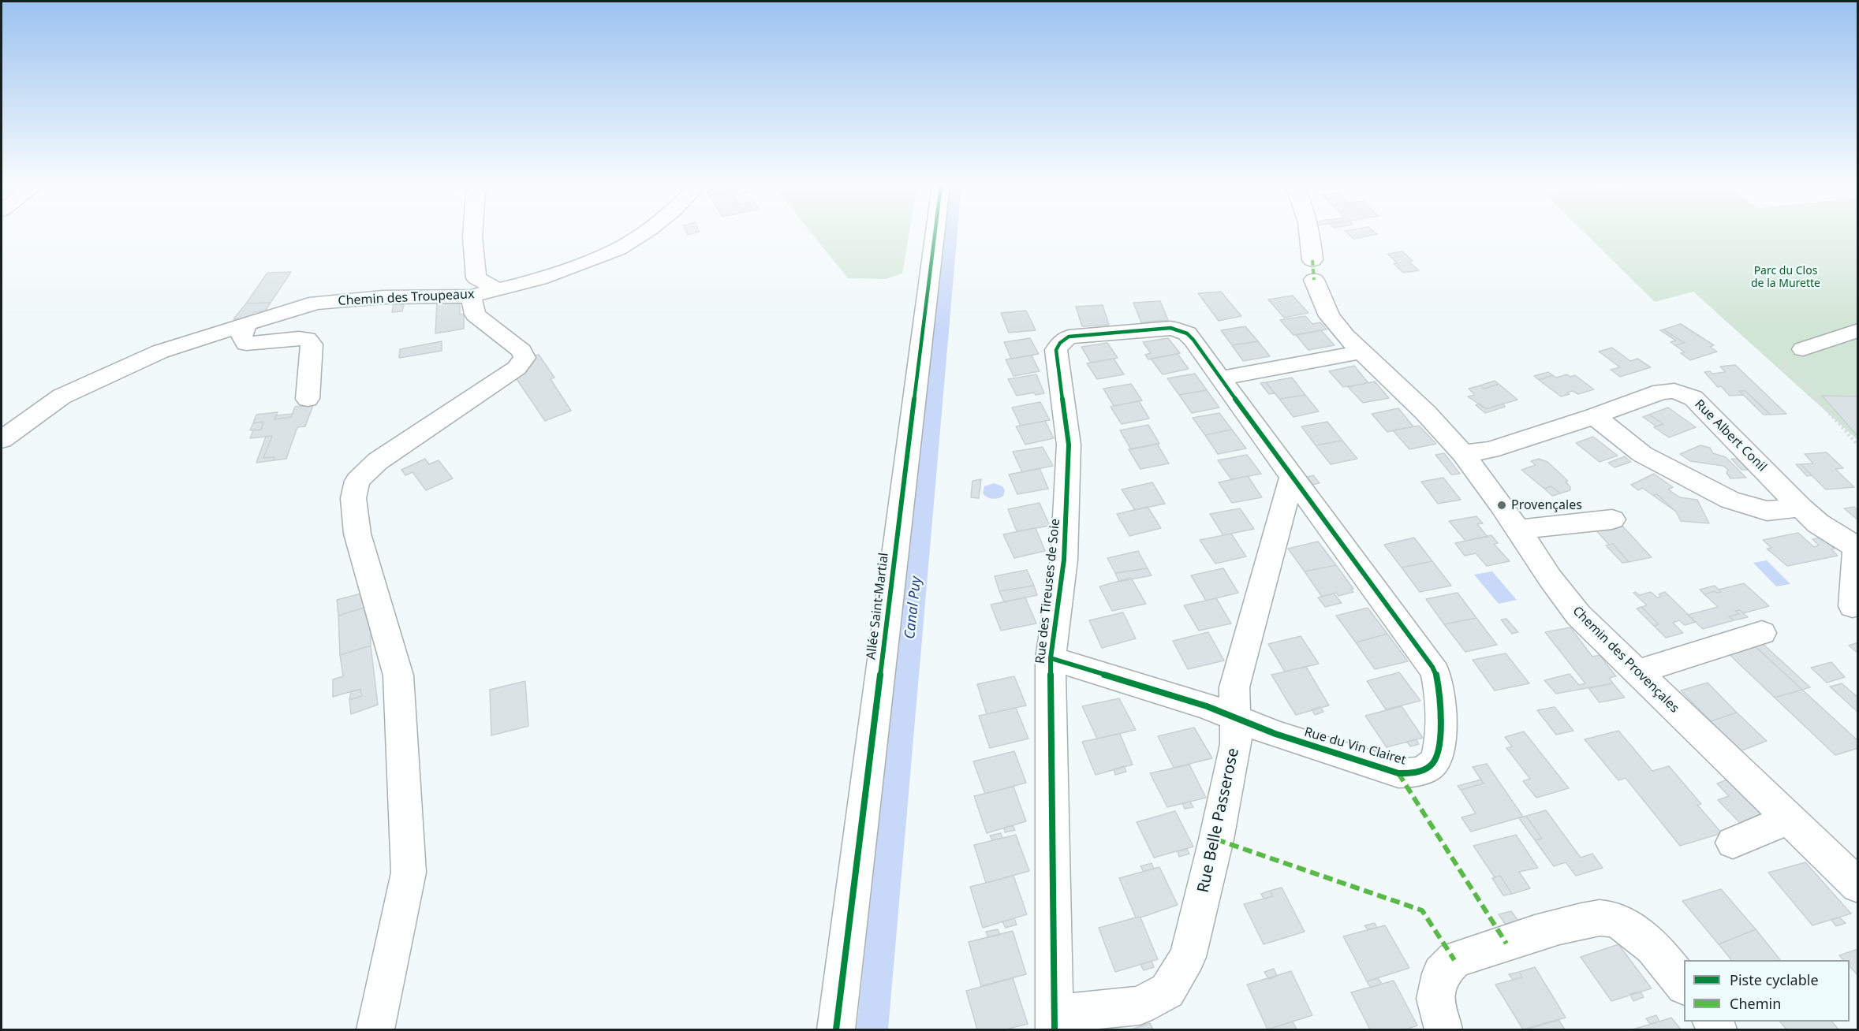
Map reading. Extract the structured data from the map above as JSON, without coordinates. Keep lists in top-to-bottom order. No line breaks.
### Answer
{"streets":{"street":["Chemin des Troupeaux","Rue Albert Conil","Rue des Tireuses de Soie","Allée Saint-Martial","Chemin des Provençales","Rue du Vin Clairet","Rue Belle Passerose"]},"crossings":[["Rue Albert Conil","Chemin des Provençales"],["Rue des Tireuses de Soie","Rue du Vin Clairet"],["Rue des Tireuses de Soie","Rue Belle Passerose"],["Rue du Vin Clairet","Rue Belle Passerose"]],"water":["Canal Puy"],"parks":["Parc du Clos de la Murette"],"places":["Provençales"],"legend":["Piste cyclable","Chemin"]}
